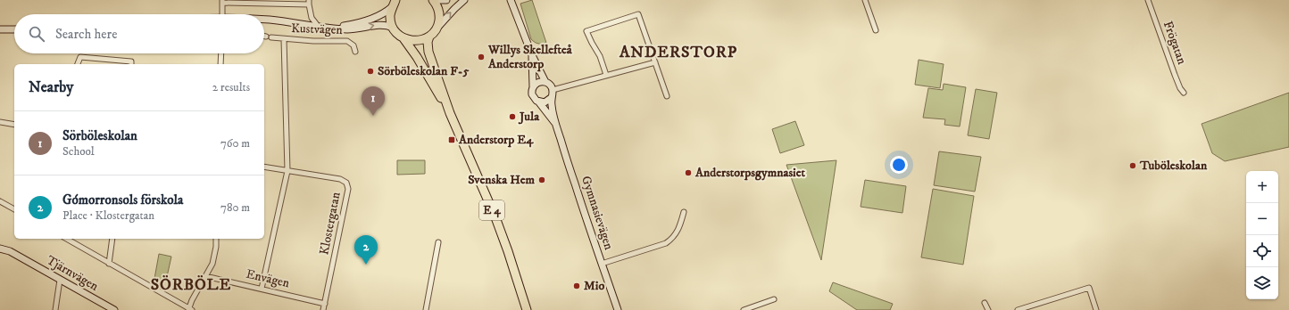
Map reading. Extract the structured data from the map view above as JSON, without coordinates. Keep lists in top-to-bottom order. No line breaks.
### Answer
{"streets":{"highway":["E 4"],"street":["Kustvägen","Frögatan","Gymnasievägen","Klostergatan","Tjärnvägen","Envägen"]},"crossings":[["Klostergatan","Envägen"]],"districts":["ANDERSTORP","SÖRBÖLE"],"places":{"other":["Willys Skellefteå Anderstorp","Sörböleskolan F-5","Jula","Tuböleskolan","Anderstorpsgymnasiet","Svenska Hem","Mio"],"transit":["Anderstorp E4"]},"page":{"search":"Search here","heading":["Nearby","2 results"],"pins":["1","2"],"list":[{"mark":"1","name":"Sörböleskolan","note":"School","value":"760 m"},{"mark":"2","name":"Gómorronsols förskola","note":"Place · Klostergatan","value":"780 m"}],"map_buttons":["+","−"]}}
